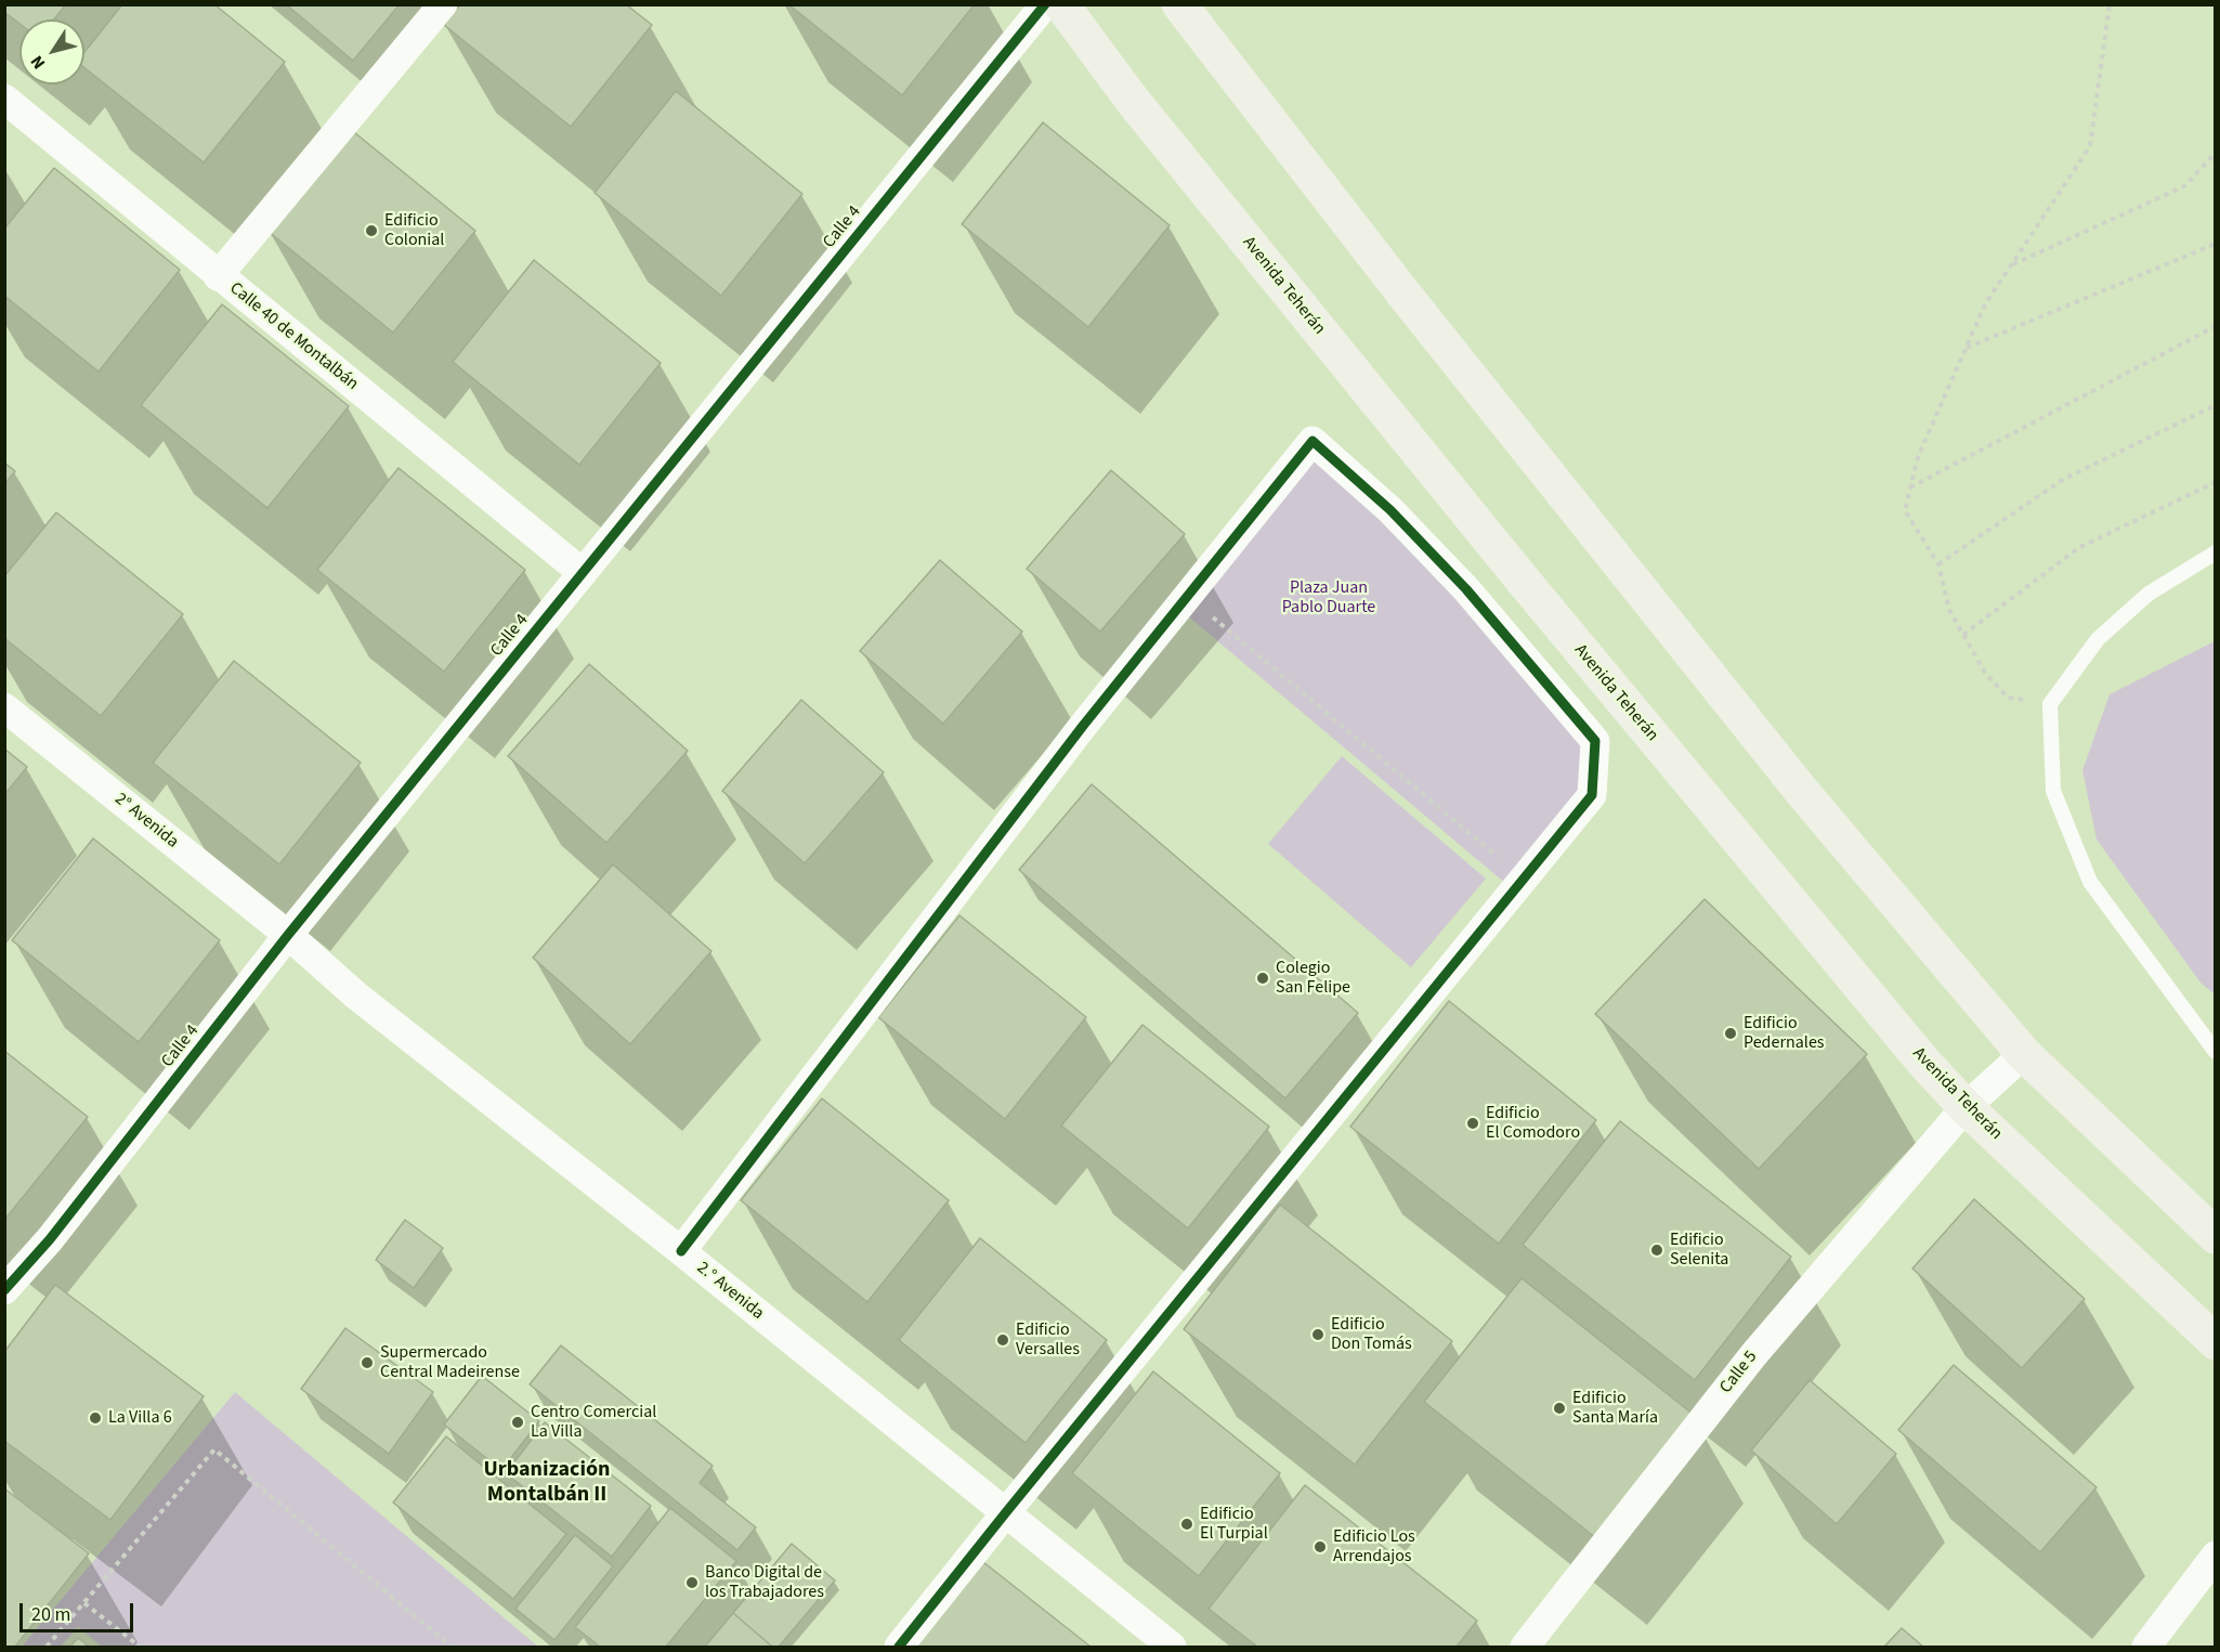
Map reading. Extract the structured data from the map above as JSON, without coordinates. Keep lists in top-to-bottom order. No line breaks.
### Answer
{"streets":{"main road":["Avenida Teherán"],"street":["Calle 4","Calle 40 de Montalbán","2° Avenida","2.° Avenida","Calle 5"]},"crossings":[["Calle 4","Calle 40 de Montalbán"],["Calle 4","2° Avenida"],["Calle 4","2.° Avenida"],["Avenida Teherán","Calle 5"],["2° Avenida","2.° Avenida"]],"districts":["Urbanización Montalbán II"],"parks":["Plaza Juan Pablo Duarte"],"places":["Edificio Colonial","Colegio San Felipe","Edificio Pedernales","Edificio El Comodoro","Edificio Selenita","Edificio Don Tomás","Edificio Versalles","Supermercado Central Madeirense","Edificio Santa María","La Villa 6","Centro Comercial La Villa","Edificio El Turpial","Edificio Los Arrendajos","Banco Digital de los Trabajadores"],"scale_bar":"20 m","north":"bottom left"}
